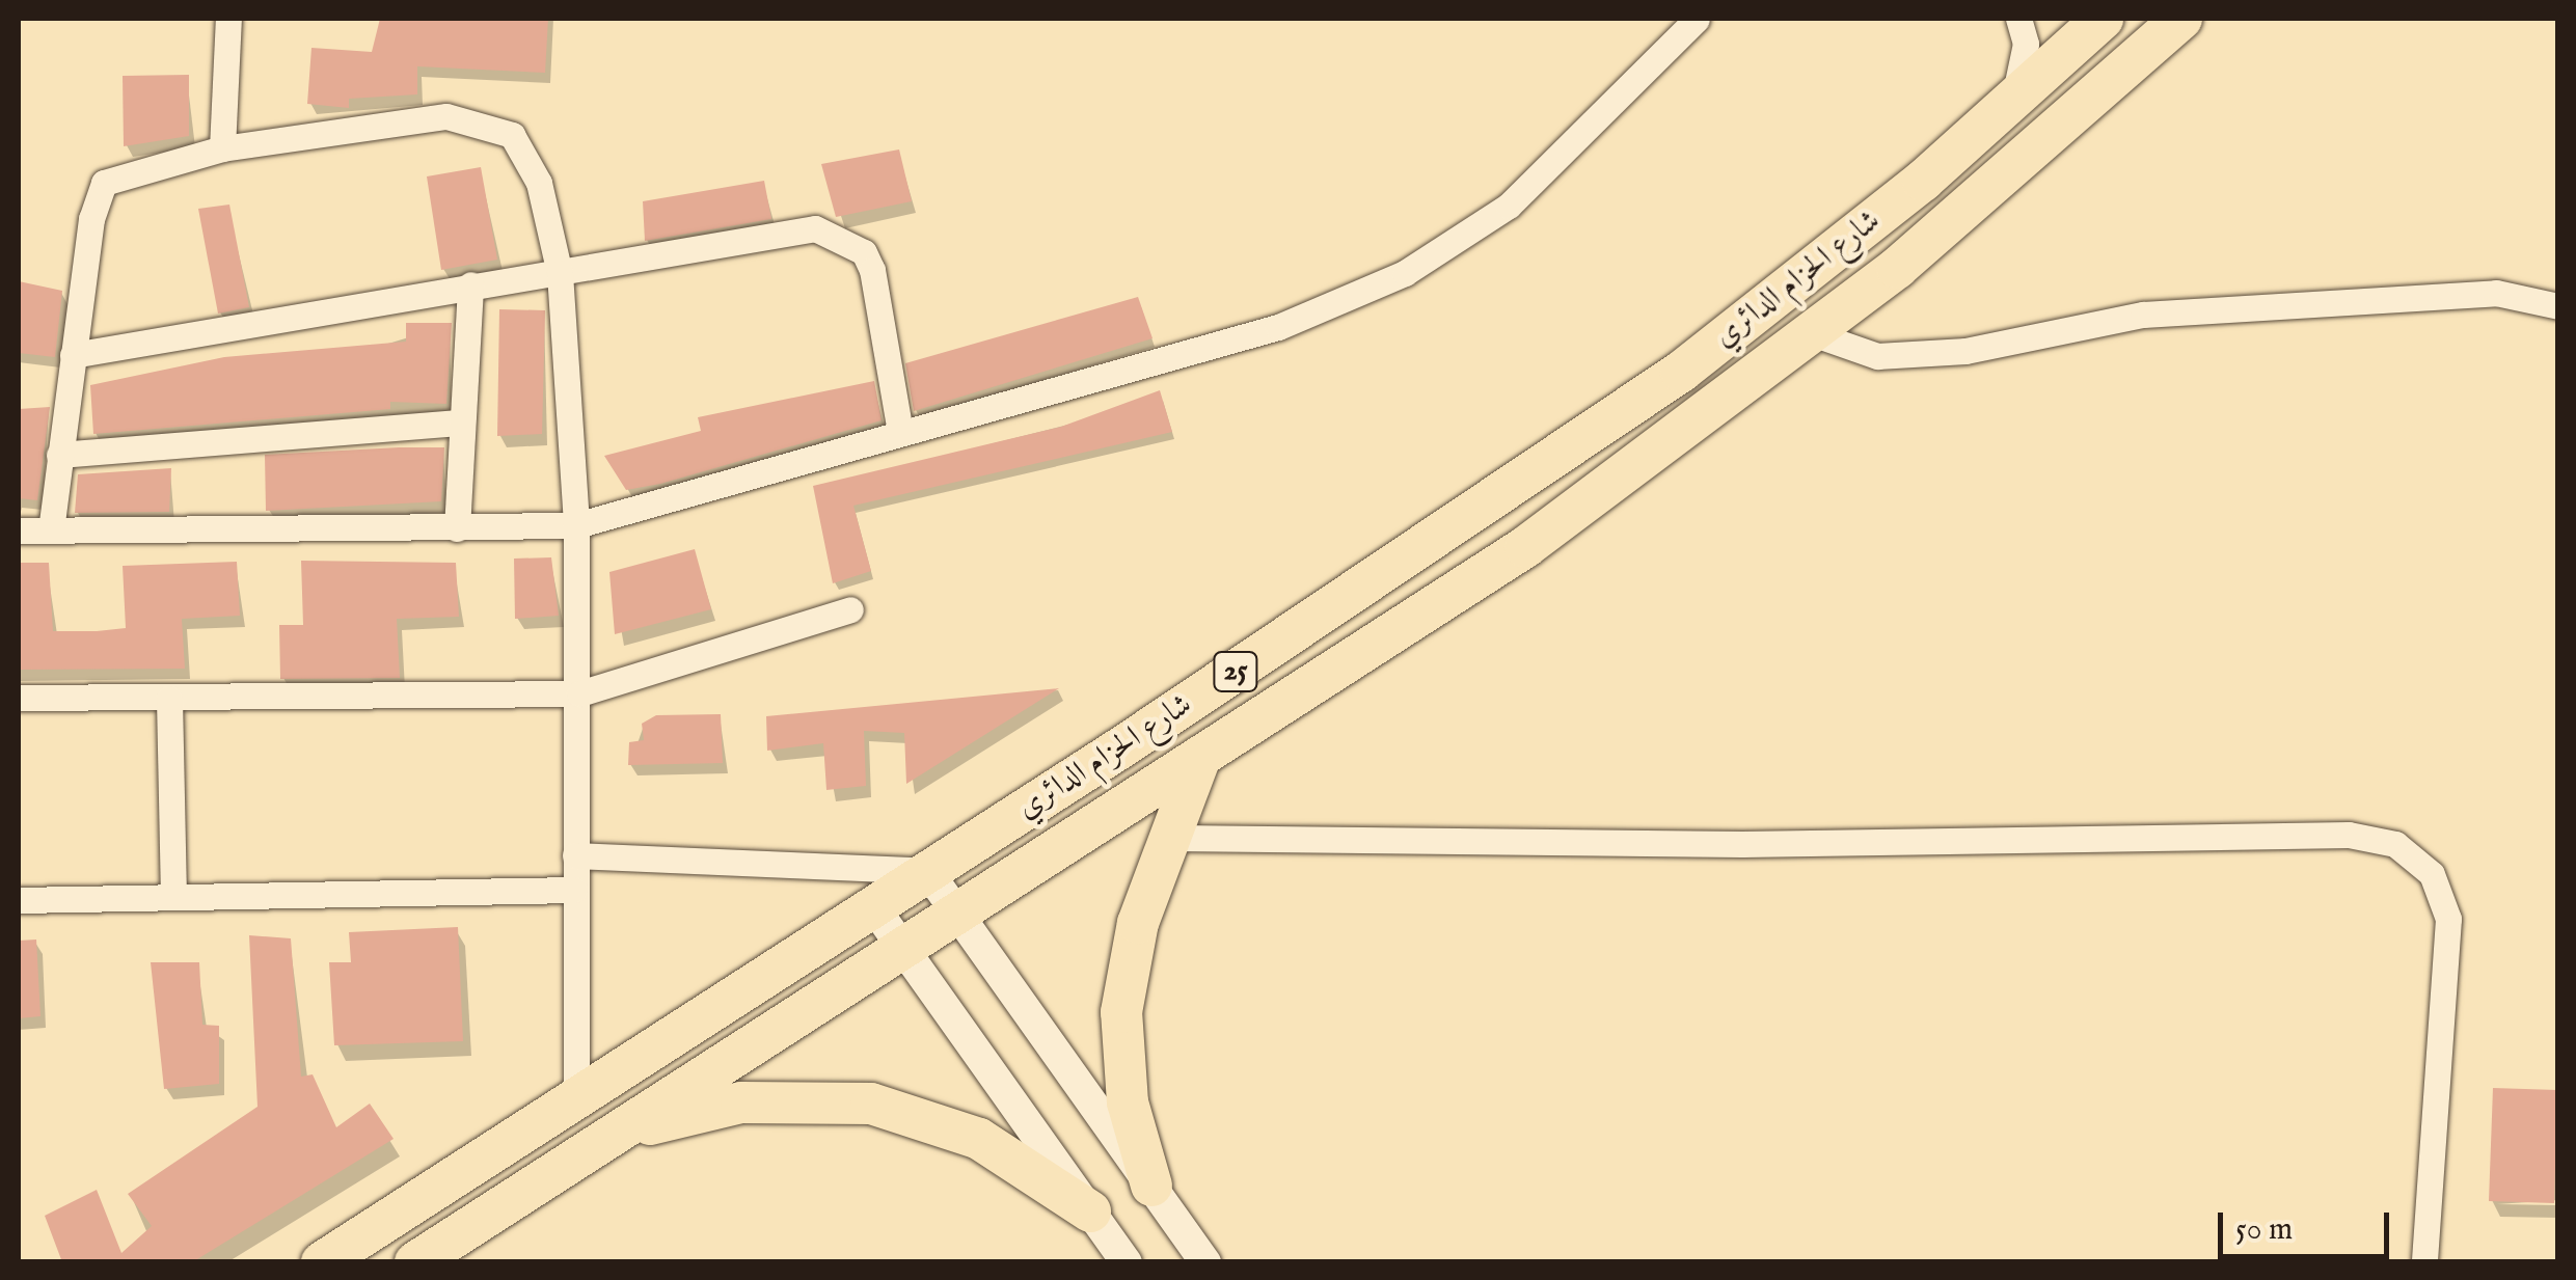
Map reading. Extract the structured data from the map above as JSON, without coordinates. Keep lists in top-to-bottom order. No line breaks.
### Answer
{"streets":{"main road":["شارع الحزام الدائري","25"]},"scale_bar":"50 m"}
